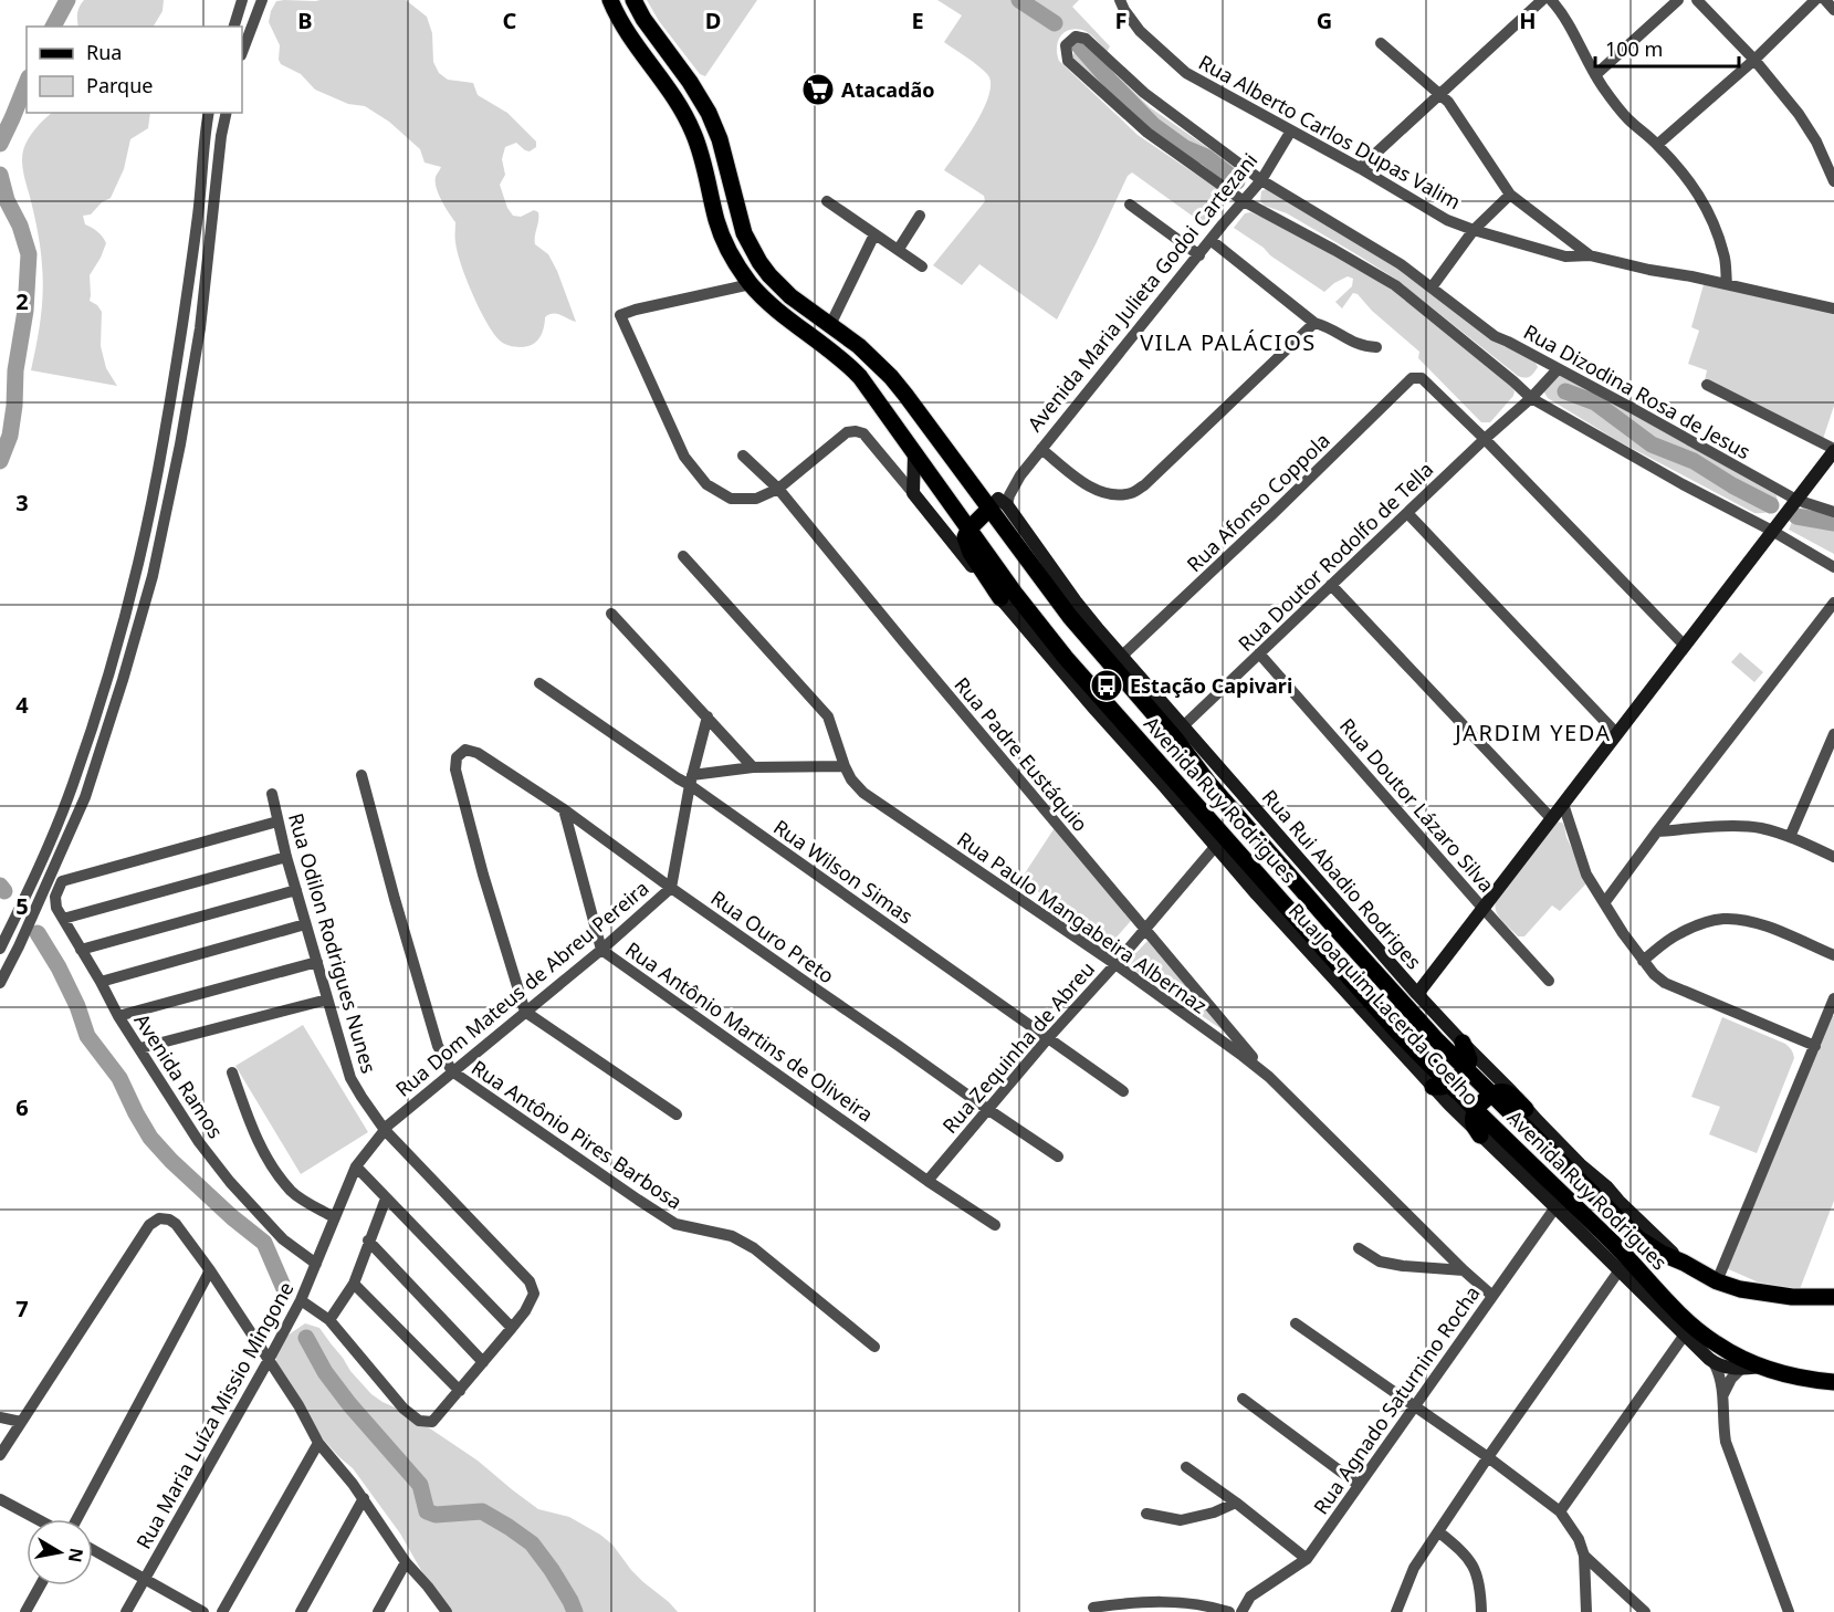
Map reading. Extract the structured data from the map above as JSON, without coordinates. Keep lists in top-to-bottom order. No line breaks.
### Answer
{"streets":{"main road":["Avenida Ruy Rodrigues"],"street":["Rua Alberto Carlos Dupas Valim","Avenida Maria Julieta Godoi Cartezani","Rua Dizodina Rosa de Jesus","Rua Afonso Coppola","Rua Doutor Rodolfo de Tella","Rua Padre Eustáquio","Rua Doutor Lázaro Silva","Rua Wilson Simas","Rua Rui Abadio Rodriges","Rua Paulo Mangabeira Albernaz","Rua Ouro Preto","Rua Odilon Rodrigues Nunes","Rua Dom Mateus de Abreu Pereira","Rua Joaquim Lacerda Coelho","Rua Antônio Martins de Oliveira","Rua Zequinha de Abreu","Avenida Ramos","Rua Antônio Pires Barbosa","Rua Agnado Saturnino Rocha","Rua Maria Luíza Missio Mingone"]},"crossings":[["Rua Alberto Carlos Dupas Valim","Avenida Maria Julieta Godoi Cartezani"],["Avenida Maria Julieta Godoi Cartezani","Rua Dizodina Rosa de Jesus"],["Avenida Maria Julieta Godoi Cartezani","Avenida Ruy Rodrigues"],["Avenida Maria Julieta Godoi Cartezani","Rua Rui Abadio Rodriges"],["Rua Dizodina Rosa de Jesus","Rua Doutor Rodolfo de Tella"],["Rua Afonso Coppola","Rua Doutor Rodolfo de Tella"],["Rua Afonso Coppola","Rua Rui Abadio Rodriges"],["Rua Doutor Rodolfo de Tella","Rua Doutor Lázaro Silva"],["Rua Doutor Rodolfo de Tella","Rua Rui Abadio Rodriges"],["Rua Padre Eustáquio","Rua Paulo Mangabeira Albernaz"],["Rua Padre Eustáquio","Rua Zequinha de Abreu"],["Avenida Ruy Rodrigues","Rua Rui Abadio Rodriges"],["Rua Wilson Simas","Rua Dom Mateus de Abreu Pereira"],["Rua Wilson Simas","Rua Zequinha de Abreu"],["Rua Paulo Mangabeira Albernaz","Rua Zequinha de Abreu"],["Rua Paulo Mangabeira Albernaz","Rua Agnado Saturnino Rocha"],["Rua Ouro Preto","Rua Dom Mateus de Abreu Pereira"],["Rua Ouro Preto","Rua Antônio Martins de Oliveira"],["Rua Ouro Preto","Rua Zequinha de Abreu"],["Rua Odilon Rodrigues Nunes","Rua Dom Mateus de Abreu Pereira"],["Rua Odilon Rodrigues Nunes","Rua Maria Luíza Missio Mingone"],["Rua Dom Mateus de Abreu Pereira","Rua Antônio Martins de Oliveira"],["Rua Dom Mateus de Abreu Pereira","Rua Antônio Pires Barbosa"],["Rua Dom Mateus de Abreu Pereira","Rua Maria Luíza Missio Mingone"],["Rua Joaquim Lacerda Coelho","Rua Zequinha de Abreu"],["Rua Joaquim Lacerda Coelho","Rua Agnado Saturnino Rocha"],["Rua Antônio Martins de Oliveira","Rua Zequinha de Abreu"],["Avenida Ramos","Rua Maria Luíza Missio Mingone"]],"districts":["VILA PALÁCIOS","JARDIM YEDA"],"places":{"supermarket":["Atacadão"],"bus stop":["Estação Capivari"]},"legend":["Rua","Parque"],"scale_bar":"100 m","north":"right","grid":{"columns":["B","C","D","E","F","G","H"],"rows":["2","3","4","5","6","7"]}}
